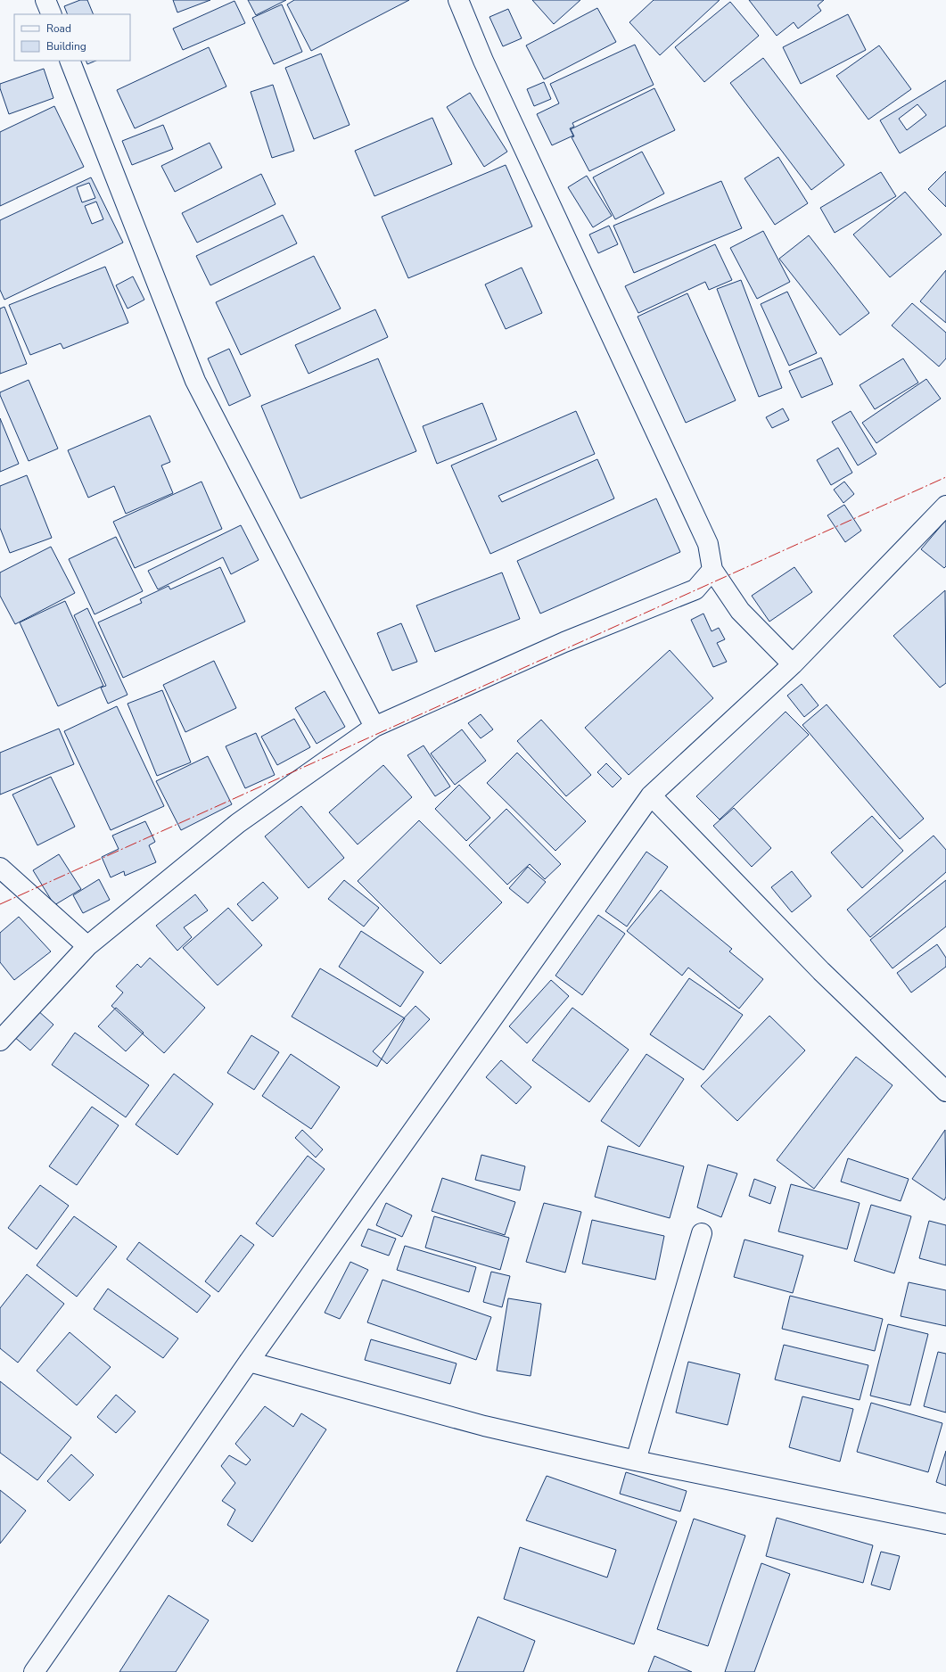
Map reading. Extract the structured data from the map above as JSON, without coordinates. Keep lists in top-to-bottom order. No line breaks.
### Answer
{"legend":["Road","Building"]}
